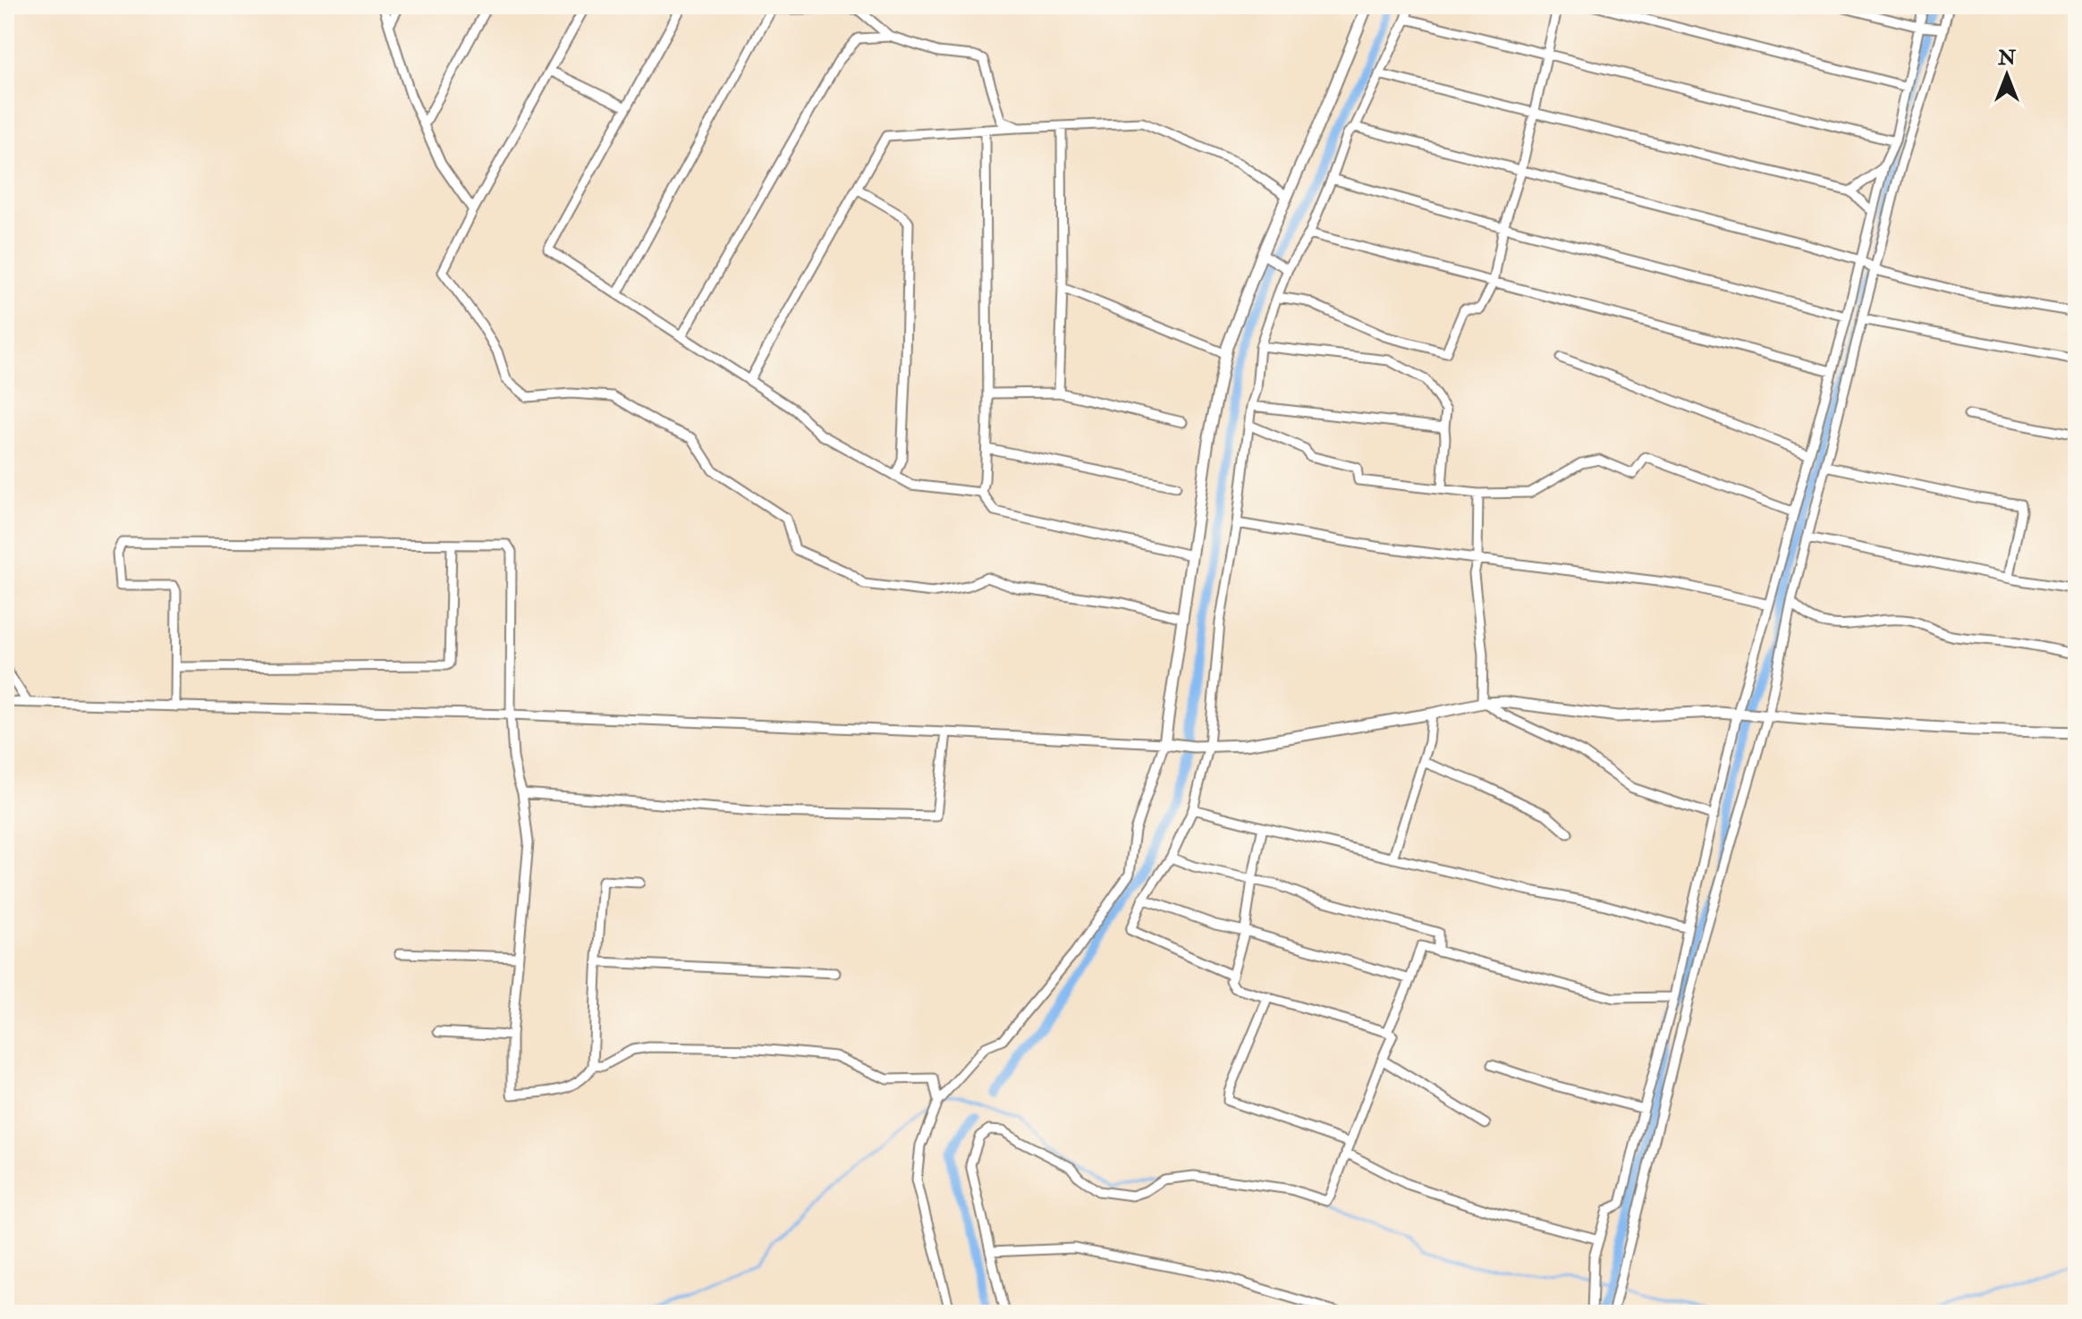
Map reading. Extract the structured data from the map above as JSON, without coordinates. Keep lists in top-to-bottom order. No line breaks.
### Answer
{"north":"top"}
